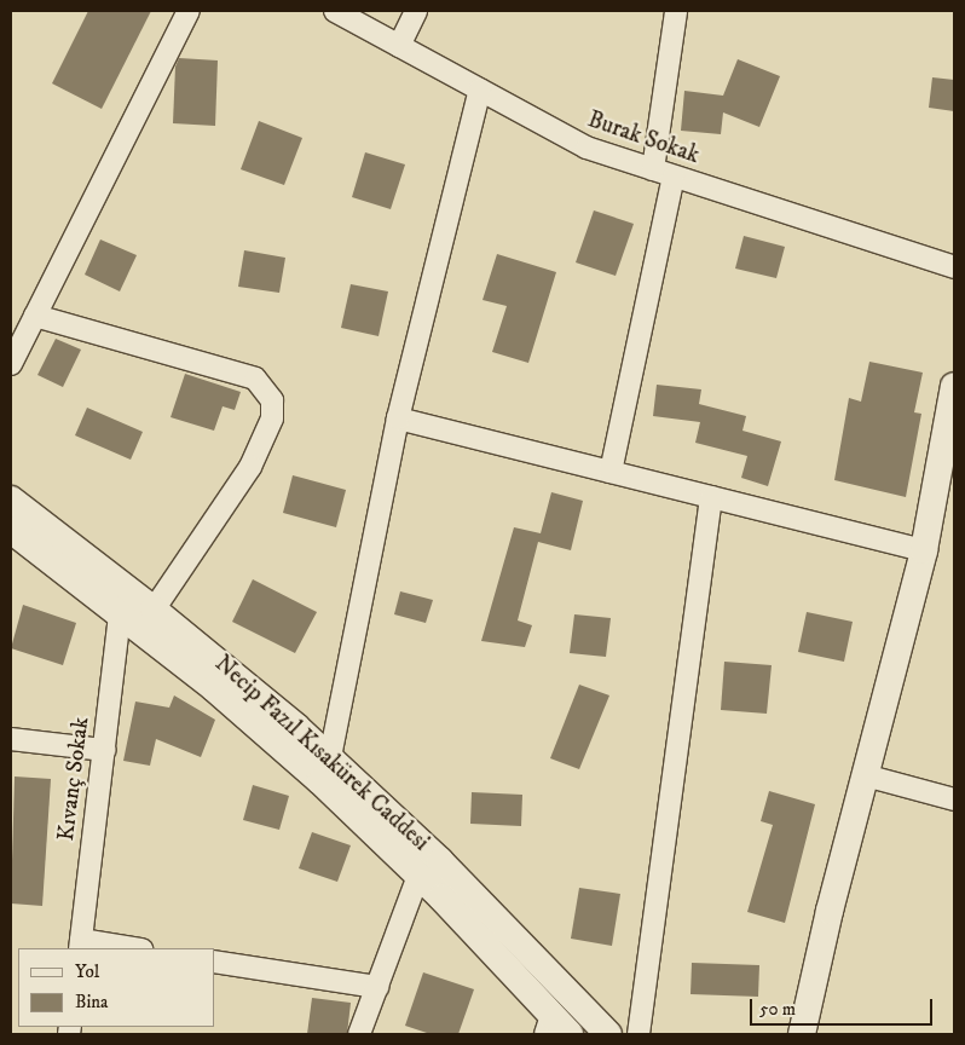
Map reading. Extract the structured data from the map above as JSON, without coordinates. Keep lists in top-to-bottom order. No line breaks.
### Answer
{"streets":{"street":["Burak Sokak","Necip Fazıl Kısakürek Caddesi","Kıvanç Sokak"]},"crossings":[["Necip Fazıl Kısakürek Caddesi","Kıvanç Sokak"]],"legend":["Yol","Bina"],"scale_bar":"50 m"}
